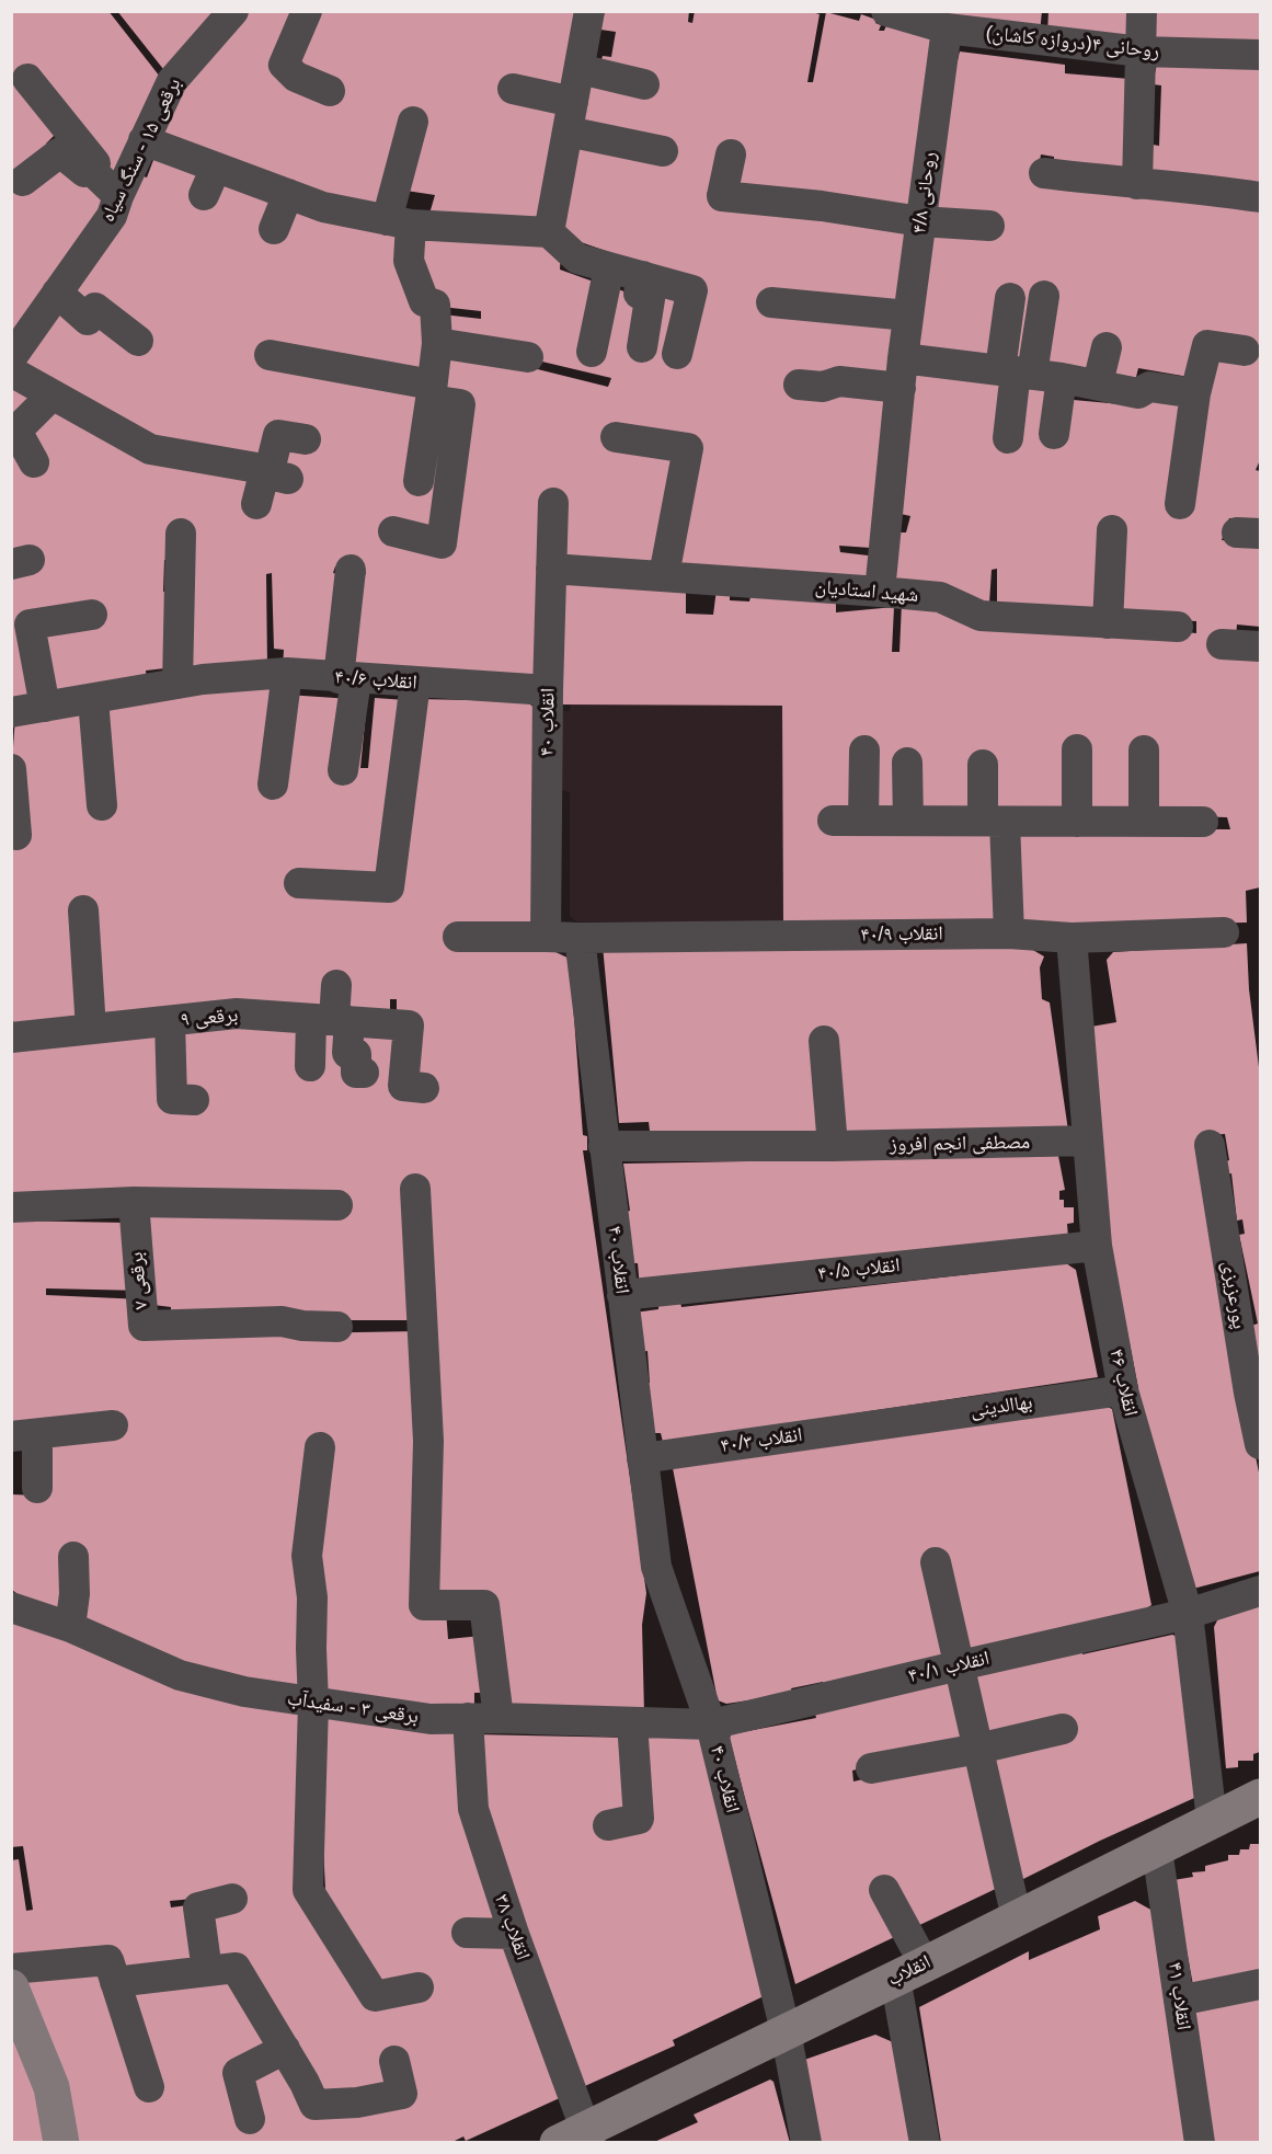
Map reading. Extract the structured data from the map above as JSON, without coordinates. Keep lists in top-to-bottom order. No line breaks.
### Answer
{"streets":{"main road":["انقلاب"],"street":["روحانی ۴(دروازه کاشان)","برقعی ۱۵ - سنگ سیاه","روحانی ۴/۸","شهید استادیان","انقلاب ۴۰/۶","انقلاب ۴۰","انقلاب ۴۰/۹","برقعی ۹","مصطفی انجم افروز","انقلاب ۴۰/۵","برقعی ۷","پورعزیزی","انقلاب ۴۶","بهاالدینی","انقلاب ۴۰/۳","انقلاب ۴۰/۱","برقعی ۳ - سفیدآب","انقلاب ۳۸","انقلاب ۴۱"]},"crossings":[["روحانی ۴(دروازه کاشان)","روحانی ۴/۸"],["روحانی ۴/۸","شهید استادیان"],["شهید استادیان","انقلاب ۴۰"],["انقلاب ۴۰/۶","انقلاب ۴۰"],["انقلاب ۴۰","انقلاب ۴۰/۹"],["انقلاب ۴۰","مصطفی انجم افروز"],["انقلاب ۴۰","انقلاب ۴۰/۵"],["انقلاب ۴۰","انقلاب ۴۰/۳"],["انقلاب ۴۰","انقلاب ۴۰/۱"],["انقلاب ۴۰","برقعی ۳ - سفیدآب"],["انقلاب ۴۰","انقلاب"],["انقلاب ۴۰/۹","انقلاب ۴۶"],["مصطفی انجم افروز","انقلاب ۴۶"],["انقلاب ۴۰/۵","انقلاب ۴۶"],["انقلاب ۴۶","بهاالدینی"],["انقلاب ۴۶","انقلاب ۴۰/۱"],["انقلاب ۴۶","انقلاب"],["بهاالدینی","انقلاب ۴۰/۳"],["انقلاب ۴۰/۱","برقعی ۳ - سفیدآب"],["برقعی ۳ - سفیدآب","انقلاب ۳۸"],["انقلاب ۳۸","انقلاب"],["انقلاب","انقلاب ۴۱"]]}
